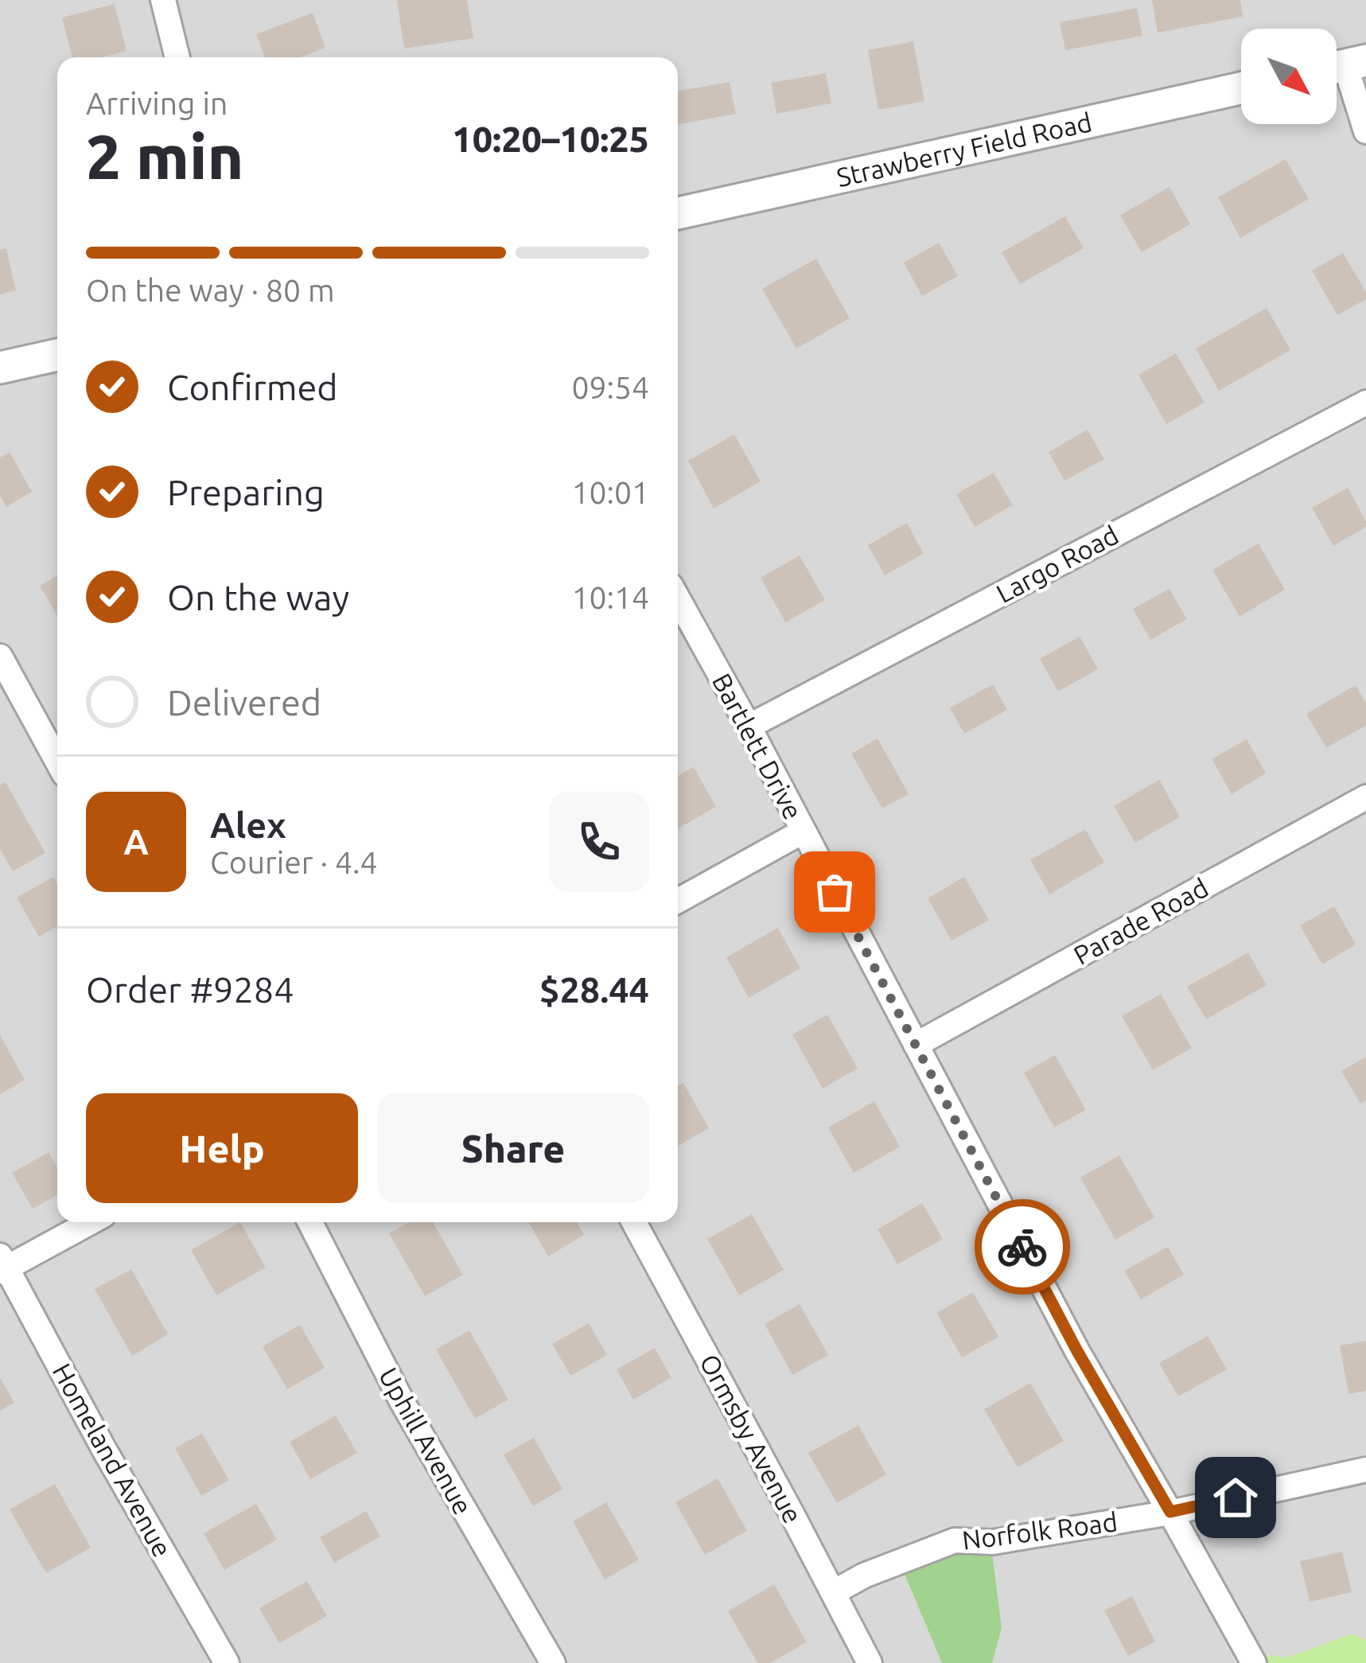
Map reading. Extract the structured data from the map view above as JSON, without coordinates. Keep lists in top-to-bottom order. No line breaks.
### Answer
{"streets":{"street":["Strawberry Field Road","Largo Road","Bartlett Drive","Parade Road","Ormsby Avenue","Uphill Avenue","Homeland Avenue","Norfolk Road"]},"crossings":[["Largo Road","Bartlett Drive"],["Bartlett Drive","Parade Road"],["Bartlett Drive","Norfolk Road"],["Ormsby Avenue","Norfolk Road"]],"north":"bottom right","page":{"heading":["2 min","Arriving in","10:20–10:25"],"panel":["Alex","Courier · 4.4","Order #9284","$28.44"],"bar":"On the way · 80 m","list":[["Confirmed","09:54"],["Preparing","10:01"],["On the way","10:14"],"Delivered"],"round":"A","buttons":["Help","Share"]}}
